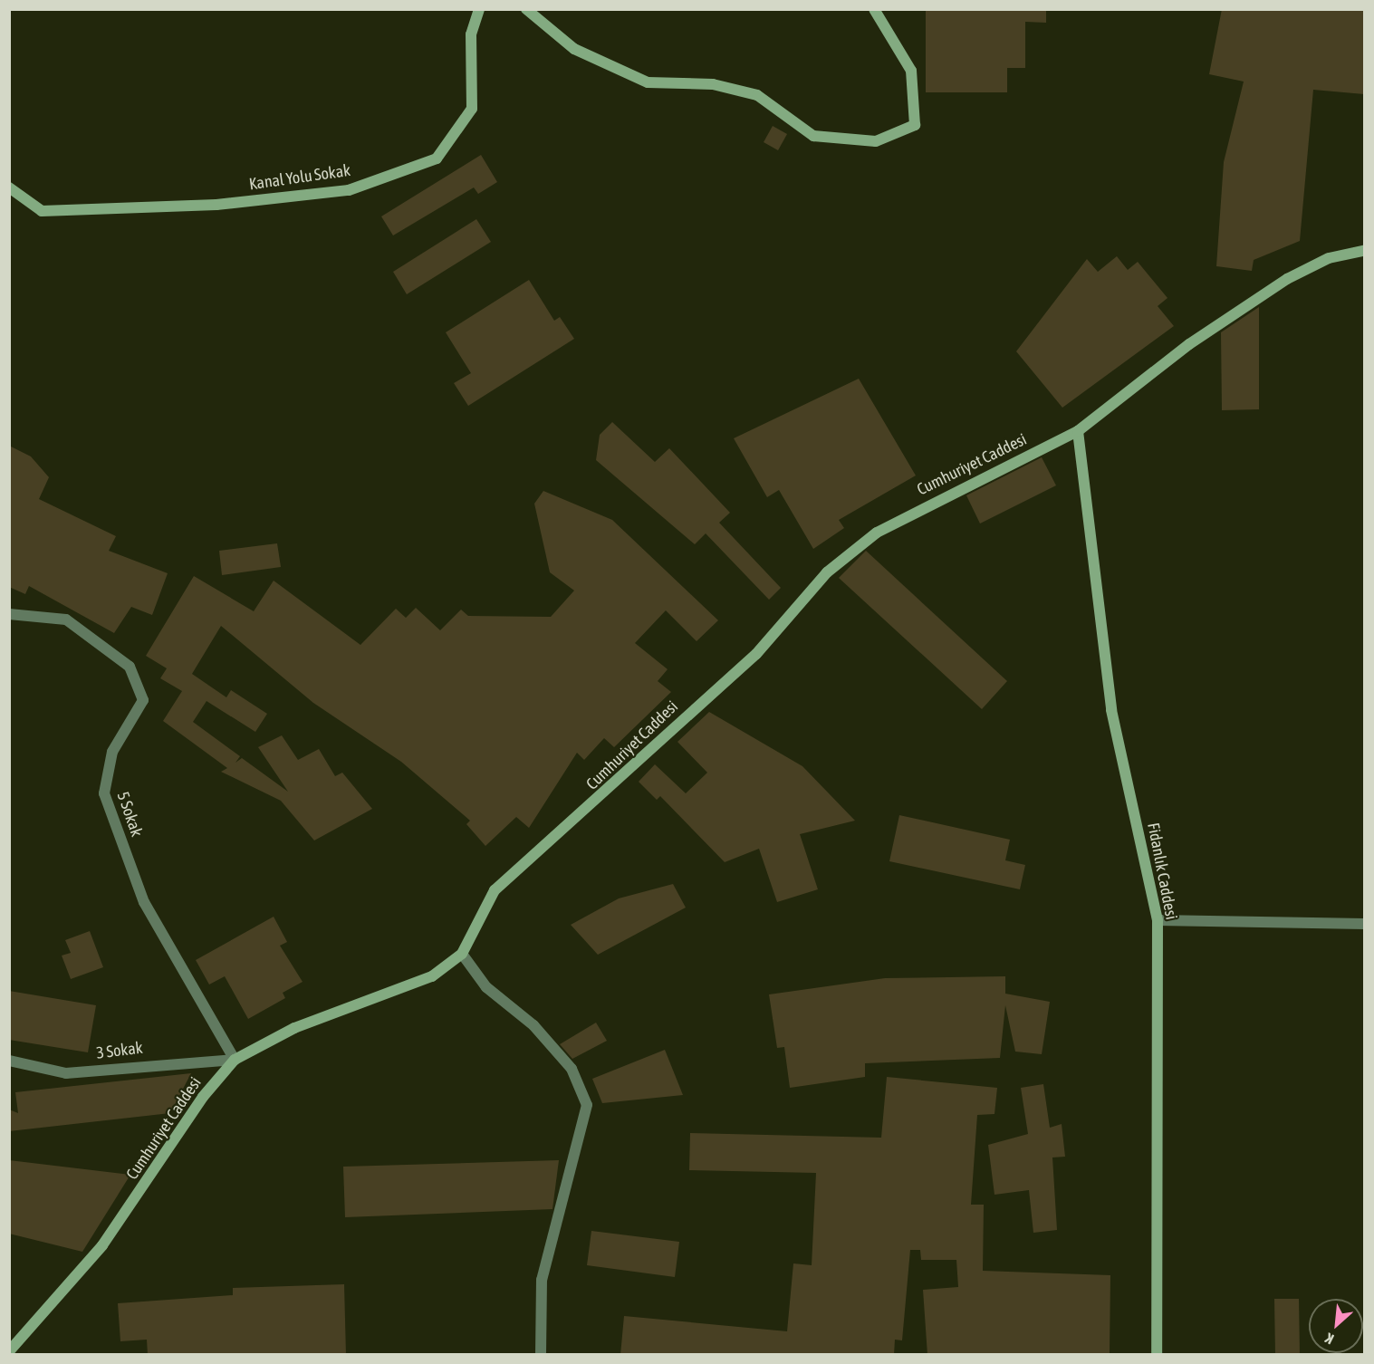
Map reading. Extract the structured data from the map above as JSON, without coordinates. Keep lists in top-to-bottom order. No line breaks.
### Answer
{"streets":{"street":["Kanal Yolu Sokak","Cumhuriyet Caddesi","5 Sokak","Fidanlık Caddesi","3 Sokak"]},"crossings":[["Cumhuriyet Caddesi","5 Sokak"],["Cumhuriyet Caddesi","Fidanlık Caddesi"],["Cumhuriyet Caddesi","3 Sokak"],["5 Sokak","3 Sokak"]],"north":"bottom left"}
